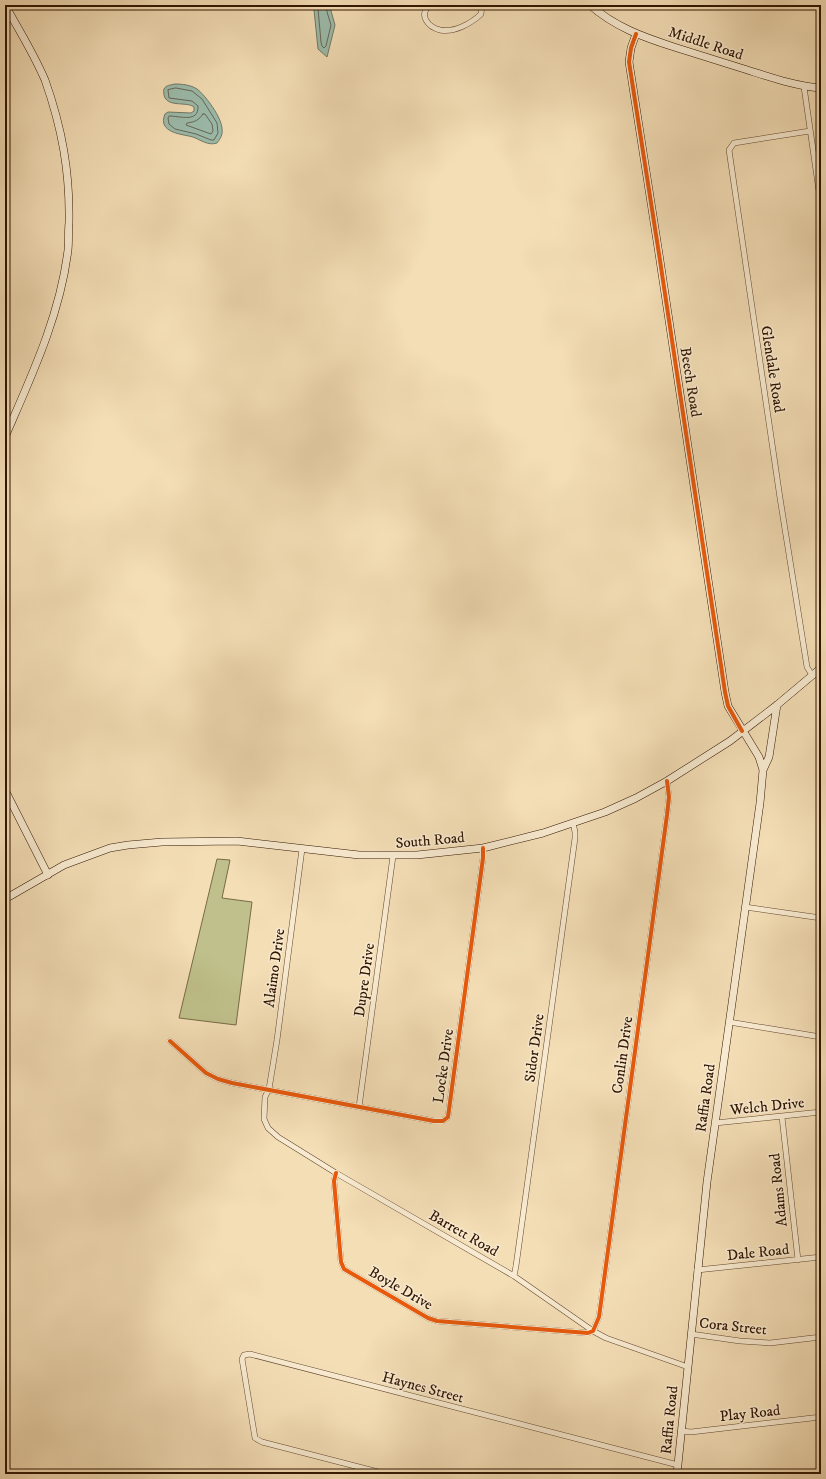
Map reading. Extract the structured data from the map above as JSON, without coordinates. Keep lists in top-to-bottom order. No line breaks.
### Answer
{"streets":{"main road":["Middle Road","Beech Road","South Road","Raffia Road"],"street":["Glendale Road","Alaimo Drive","Dupre Drive","Sidor Drive","Conlin Drive","Locke Drive","Welch Drive","Adams Road","Barrett Road","Dale Road","Boyle Drive","Cora Street","Haynes Street","Play Road"]},"crossings":[["Middle Road","Beech Road"],["Glendale Road","South Road"],["Beech Road","South Road"],["Beech Road","Raffia Road"],["South Road","Alaimo Drive"],["South Road","Dupre Drive"],["South Road","Sidor Drive"],["South Road","Conlin Drive"],["South Road","Locke Drive"],["South Road","Raffia Road"],["Alaimo Drive","Locke Drive"],["Alaimo Drive","Barrett Road"],["Dupre Drive","Locke Drive"],["Sidor Drive","Barrett Road"],["Conlin Drive","Barrett Road"],["Conlin Drive","Boyle Drive"],["Locke Drive","Barrett Road"],["Raffia Road","Welch Drive"],["Raffia Road","Barrett Road"],["Raffia Road","Dale Road"],["Raffia Road","Cora Street"],["Raffia Road","Haynes Street"],["Raffia Road","Play Road"],["Welch Drive","Adams Road"],["Adams Road","Dale Road"],["Barrett Road","Boyle Drive"]]}
